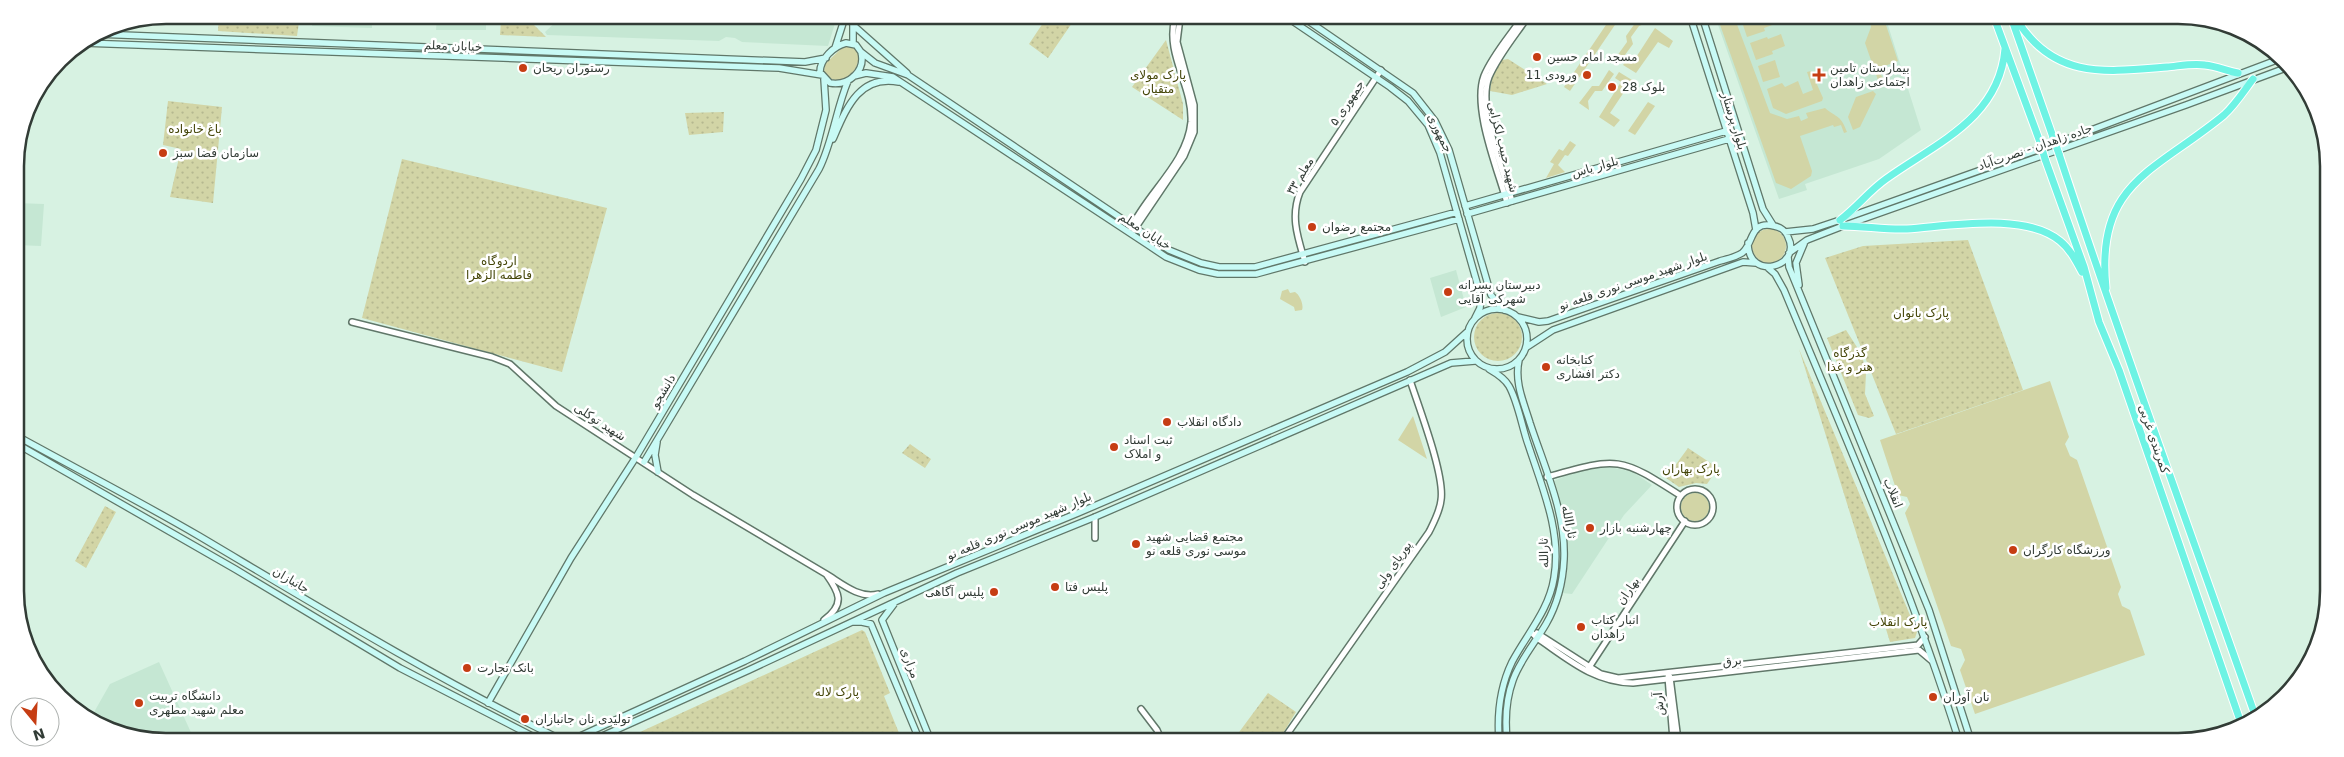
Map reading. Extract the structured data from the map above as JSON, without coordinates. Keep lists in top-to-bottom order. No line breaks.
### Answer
{"streets":{"highway":["کمربندی غربی"],"main road":["خیابان معلم","بلوار پرستار","جمهوری","جاده زاهدان - نصرت‌آباد","بلوار یاس","بلوار شهید موسی نوری قلعه نو","دانشجو","انقلاب","ثاراالله","ثارالله","جانبازان","مزاری"],"street":["جمهوری ۵","شهید حبیب لکزایی","معلم ۳۳","شهید توکلی","پوریای ولی","بهاران","برق","آرش"]},"crossings":[["خیابان معلم","جمهوری"],["خیابان معلم","معلم ۳۳"],["خیابان معلم","دانشجو"],["جمهوری ۵","جمهوری"],["جمهوری ۵","معلم ۳۳"],["بلوار پرستار","جاده زاهدان - نصرت‌آباد"],["بلوار پرستار","بلوار یاس"],["بلوار پرستار","بلوار شهید موسی نوری قلعه نو"],["بلوار پرستار","انقلاب"],["جمهوری","بلوار یاس"],["جمهوری","بلوار شهید موسی نوری قلعه نو"],["جمهوری","ثاراالله"],["جمهوری","ثارالله"],["شهید حبیب لکزایی","بلوار یاس"],["جاده زاهدان - نصرت‌آباد","بلوار شهید موسی نوری قلعه نو"],["جاده زاهدان - نصرت‌آباد","انقلاب"],["بلوار شهید موسی نوری قلعه نو","شهید توکلی"],["بلوار شهید موسی نوری قلعه نو","انقلاب"],["بلوار شهید موسی نوری قلعه نو","ثاراالله"],["بلوار شهید موسی نوری قلعه نو","ثارالله"],["بلوار شهید موسی نوری قلعه نو","پوریای ولی"],["دانشجو","شهید توکلی"],["دانشجو","جانبازان"],["انقلاب","برق"],["ثاراالله","ثارالله"],["ثاراالله","برق"],["ثارالله","برق"],["بهاران","برق"],["برق","آرش"]],"parks":["پارک مولای متقیان","باغ خانواده","اردوگاه فاطمه الزهرا","پارک بانوان","گذرگاه هنر و غذا","پارک بهاران","پارک انقلاب","پارک لاله"],"places":{"other":["مسجد امام حسین","رستوران ریحان","ورودی 11","بلوک 28","سازمان فضا سبز","مجتمع رضوان","دبیرستان پسرانه شهرکی آقایی","کتابخانه دکتر افشاری","دادگاه انقلاب","ثبت اسناد و املاک","چهارشنبه بازار","مجتمع قضایی شهید موسی نوری قلعه نو","ورزشگاه کارگران","پلیس فتا","پلیس آگاهی","انبار کتاب زاهدان","بانک تجارت","نان آوران","دانشگاه تربیت معلم شهید مطهری","تولیدی نان جانبازان"],"health":["بیمارستان تامین اجتماعی زاهدان"]},"north":"bottom"}
